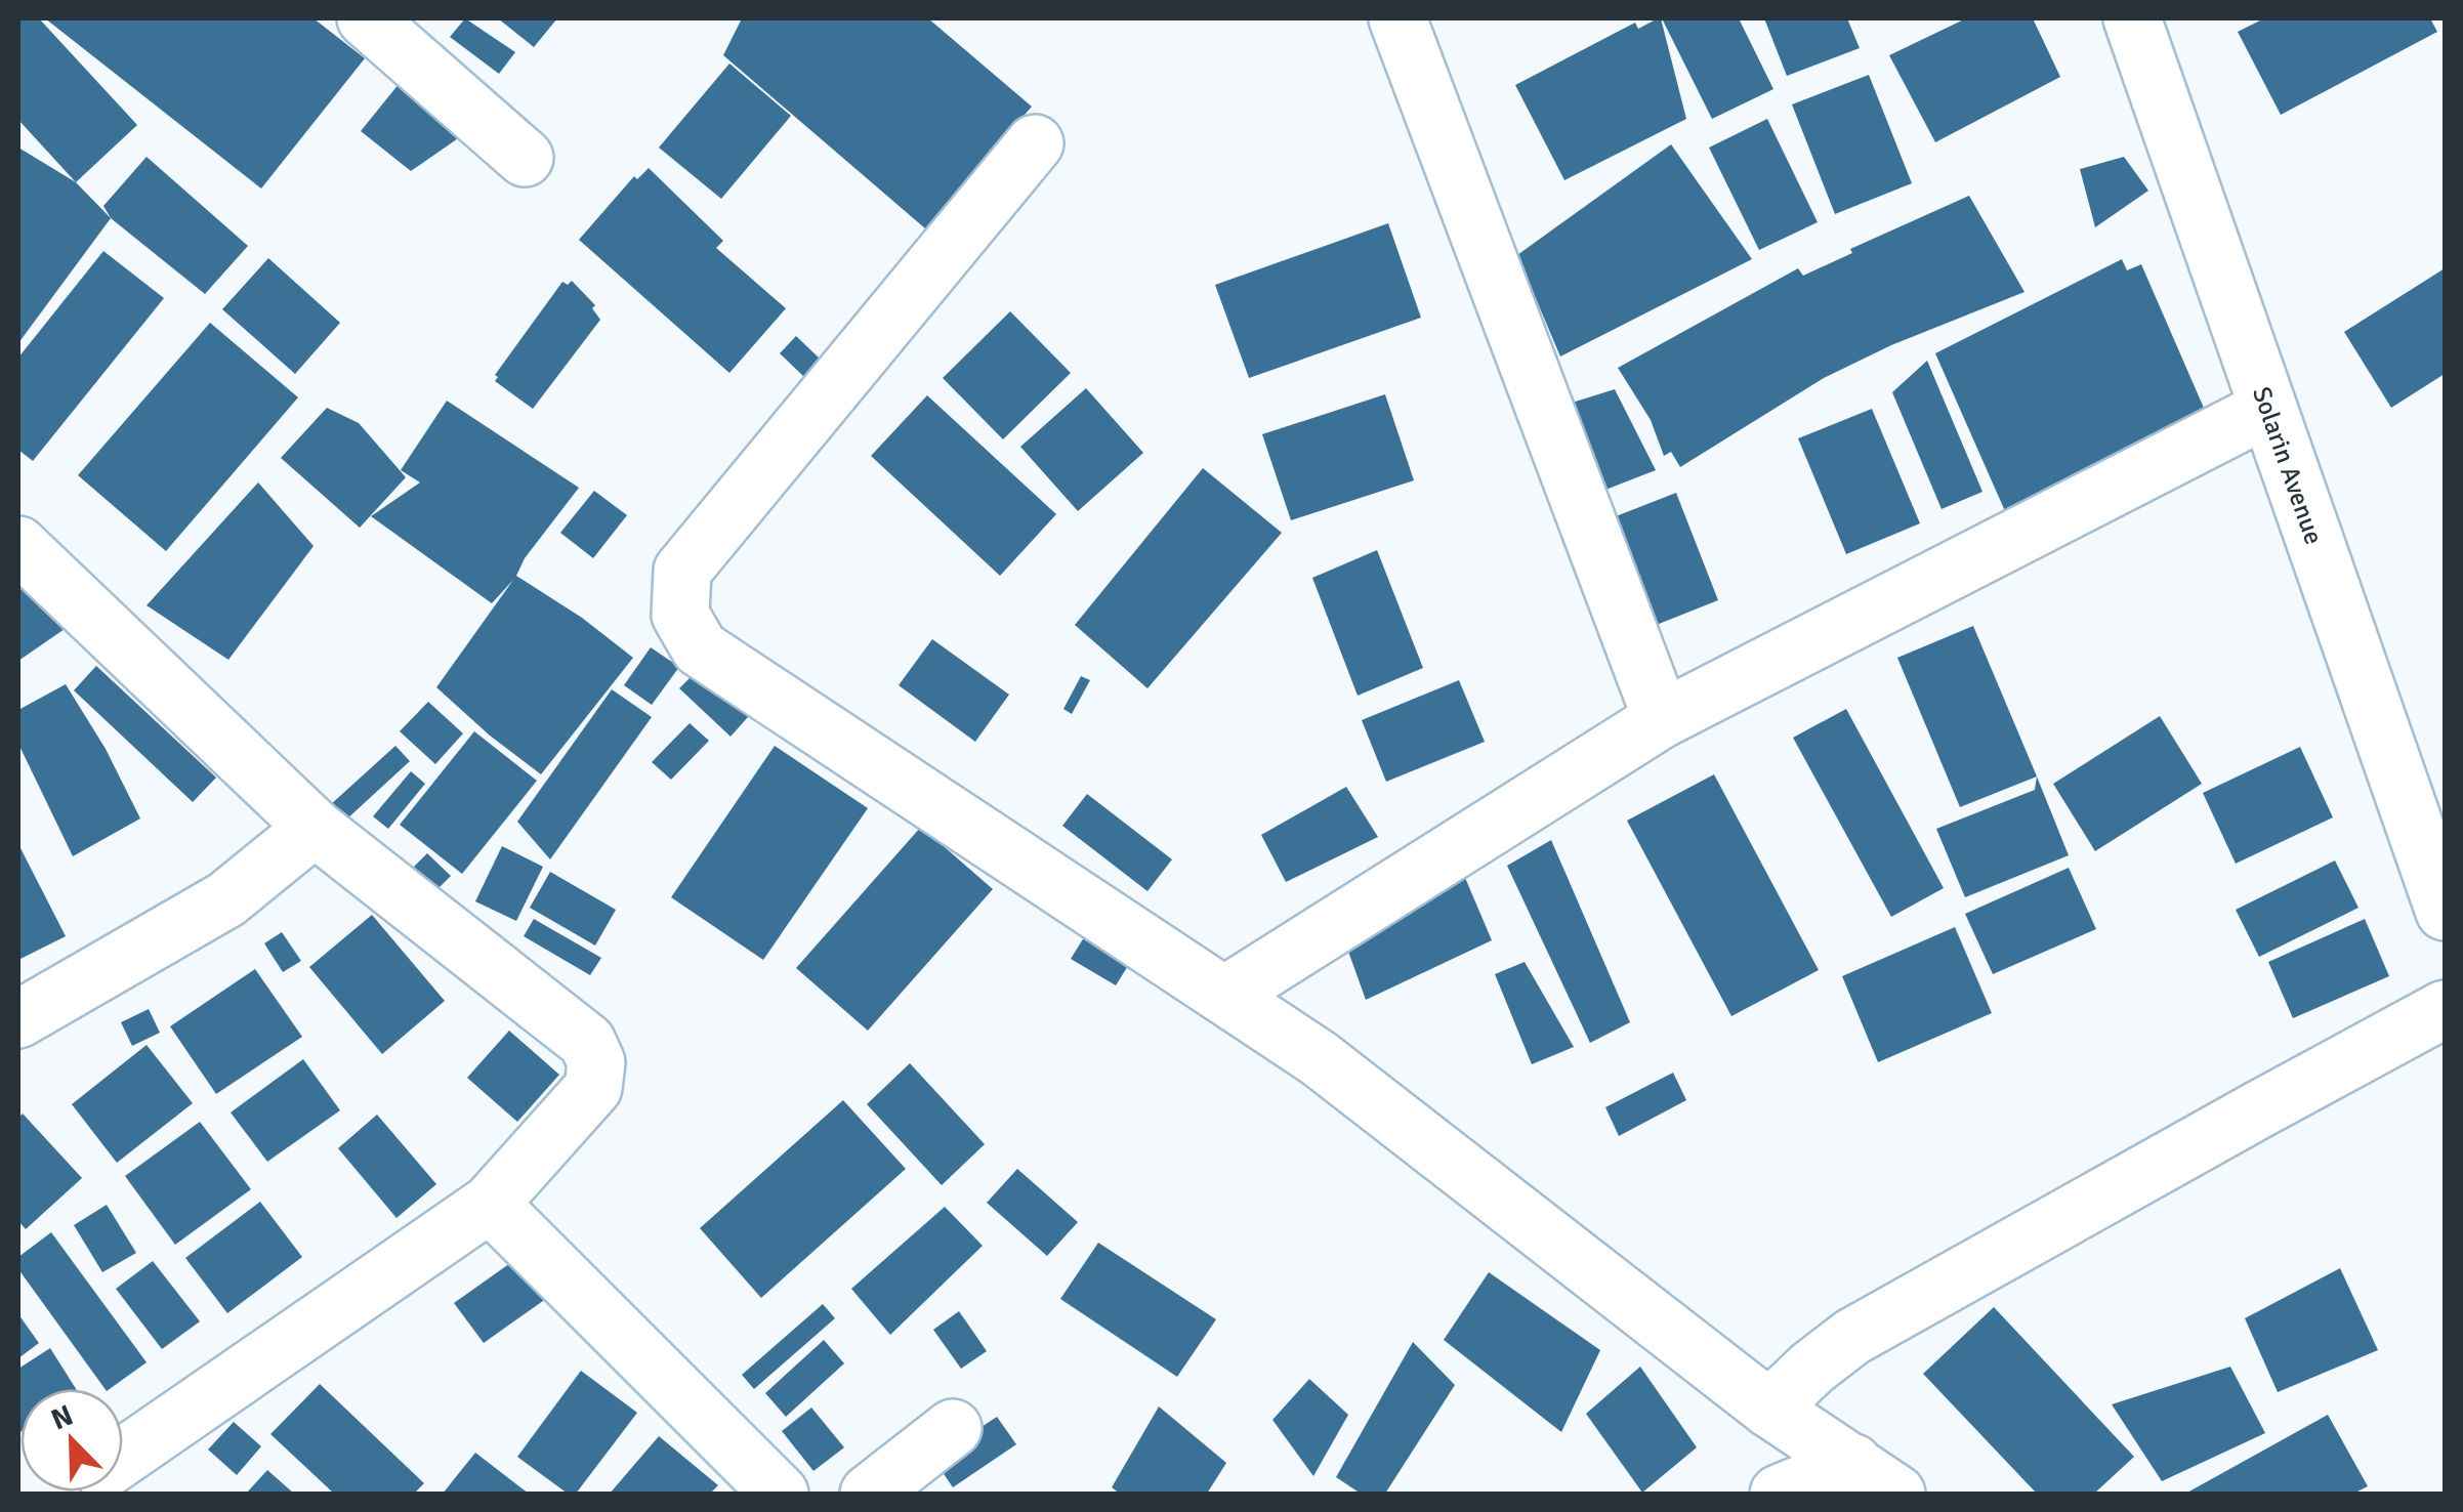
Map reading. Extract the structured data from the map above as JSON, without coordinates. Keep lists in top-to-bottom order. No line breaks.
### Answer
{"streets":{"street":["Solarin Avenue"]},"north":"top left"}
